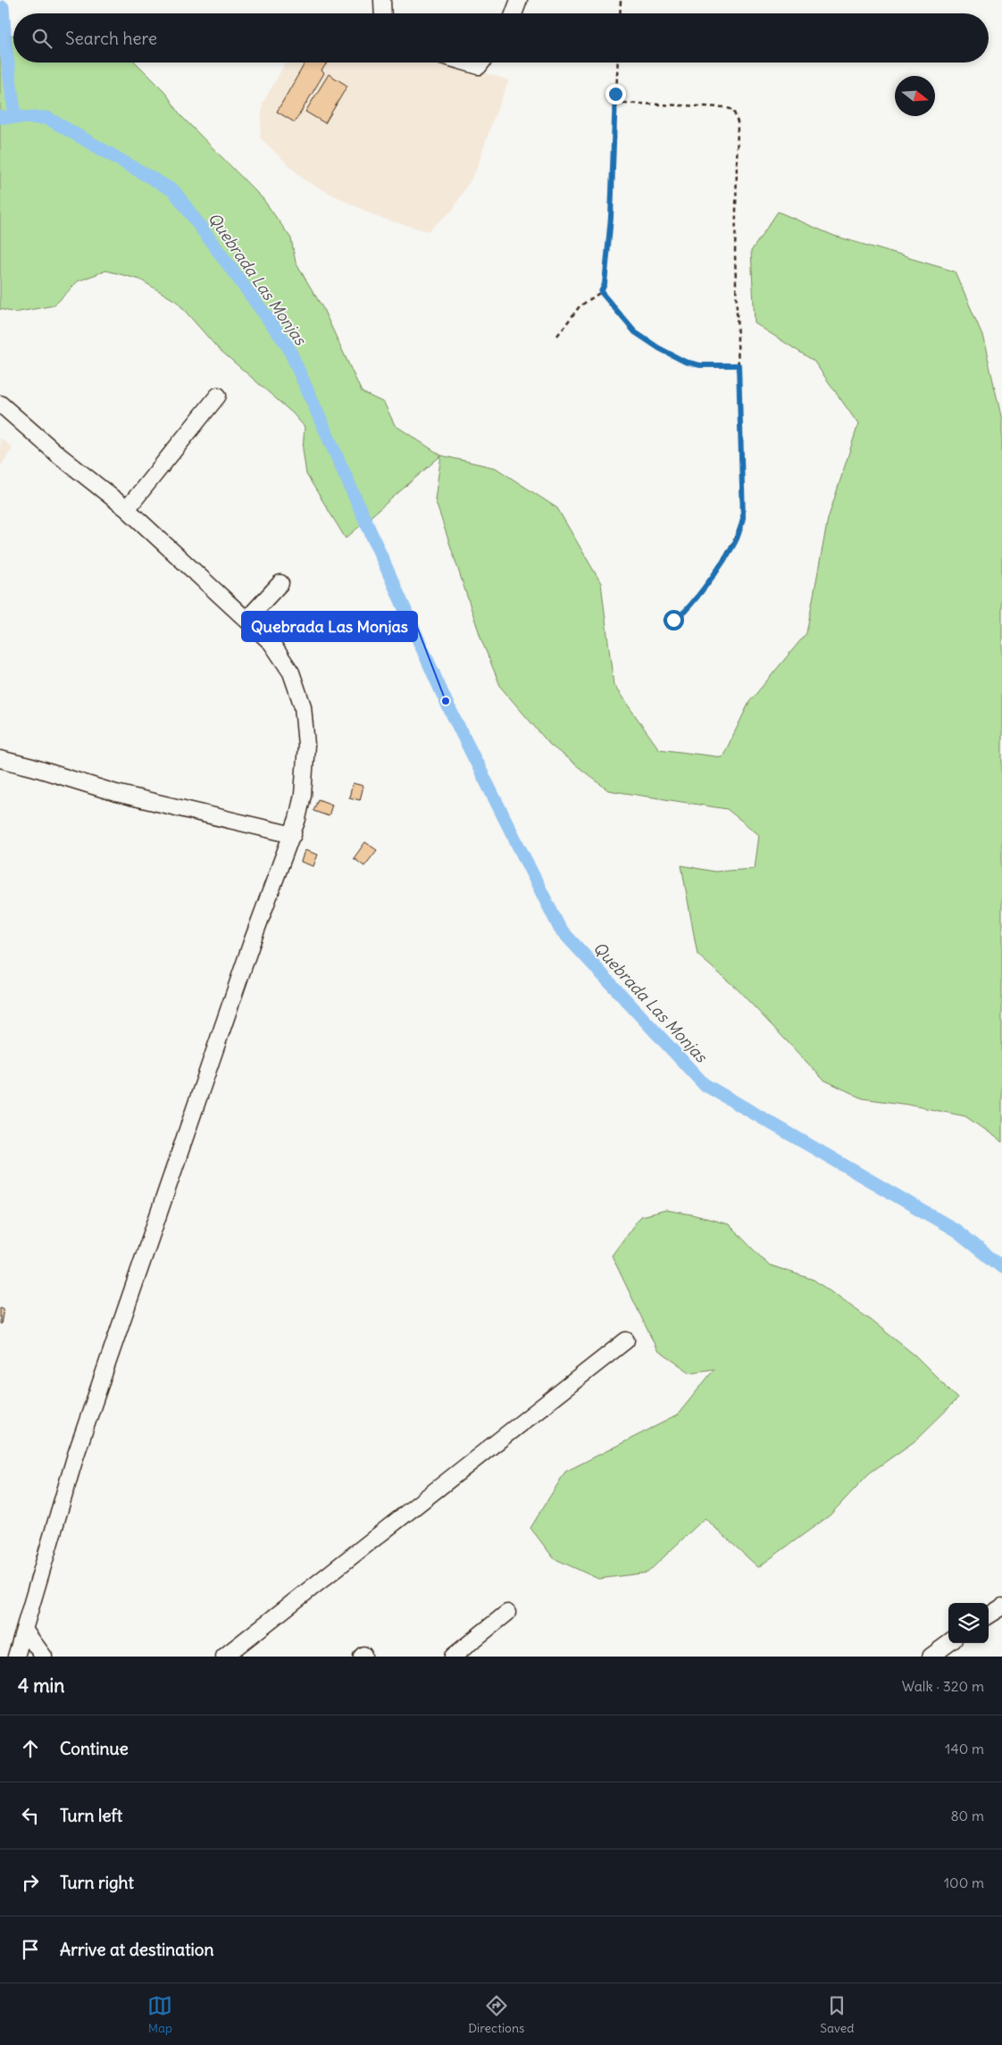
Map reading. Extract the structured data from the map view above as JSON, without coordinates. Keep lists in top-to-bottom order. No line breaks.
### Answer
{"water":["Quebrada Las Monjas"],"places":["Quebrada Las Monjas"],"north":"right","page":{"search":"Search here","heading":["4 min","Walk · 320 m"],"list":[["Continue","140 m"],["Turn left","80 m"],["Turn right","100 m"],"Arrive at destination"],"nav":["Map","Directions","Saved"]}}
